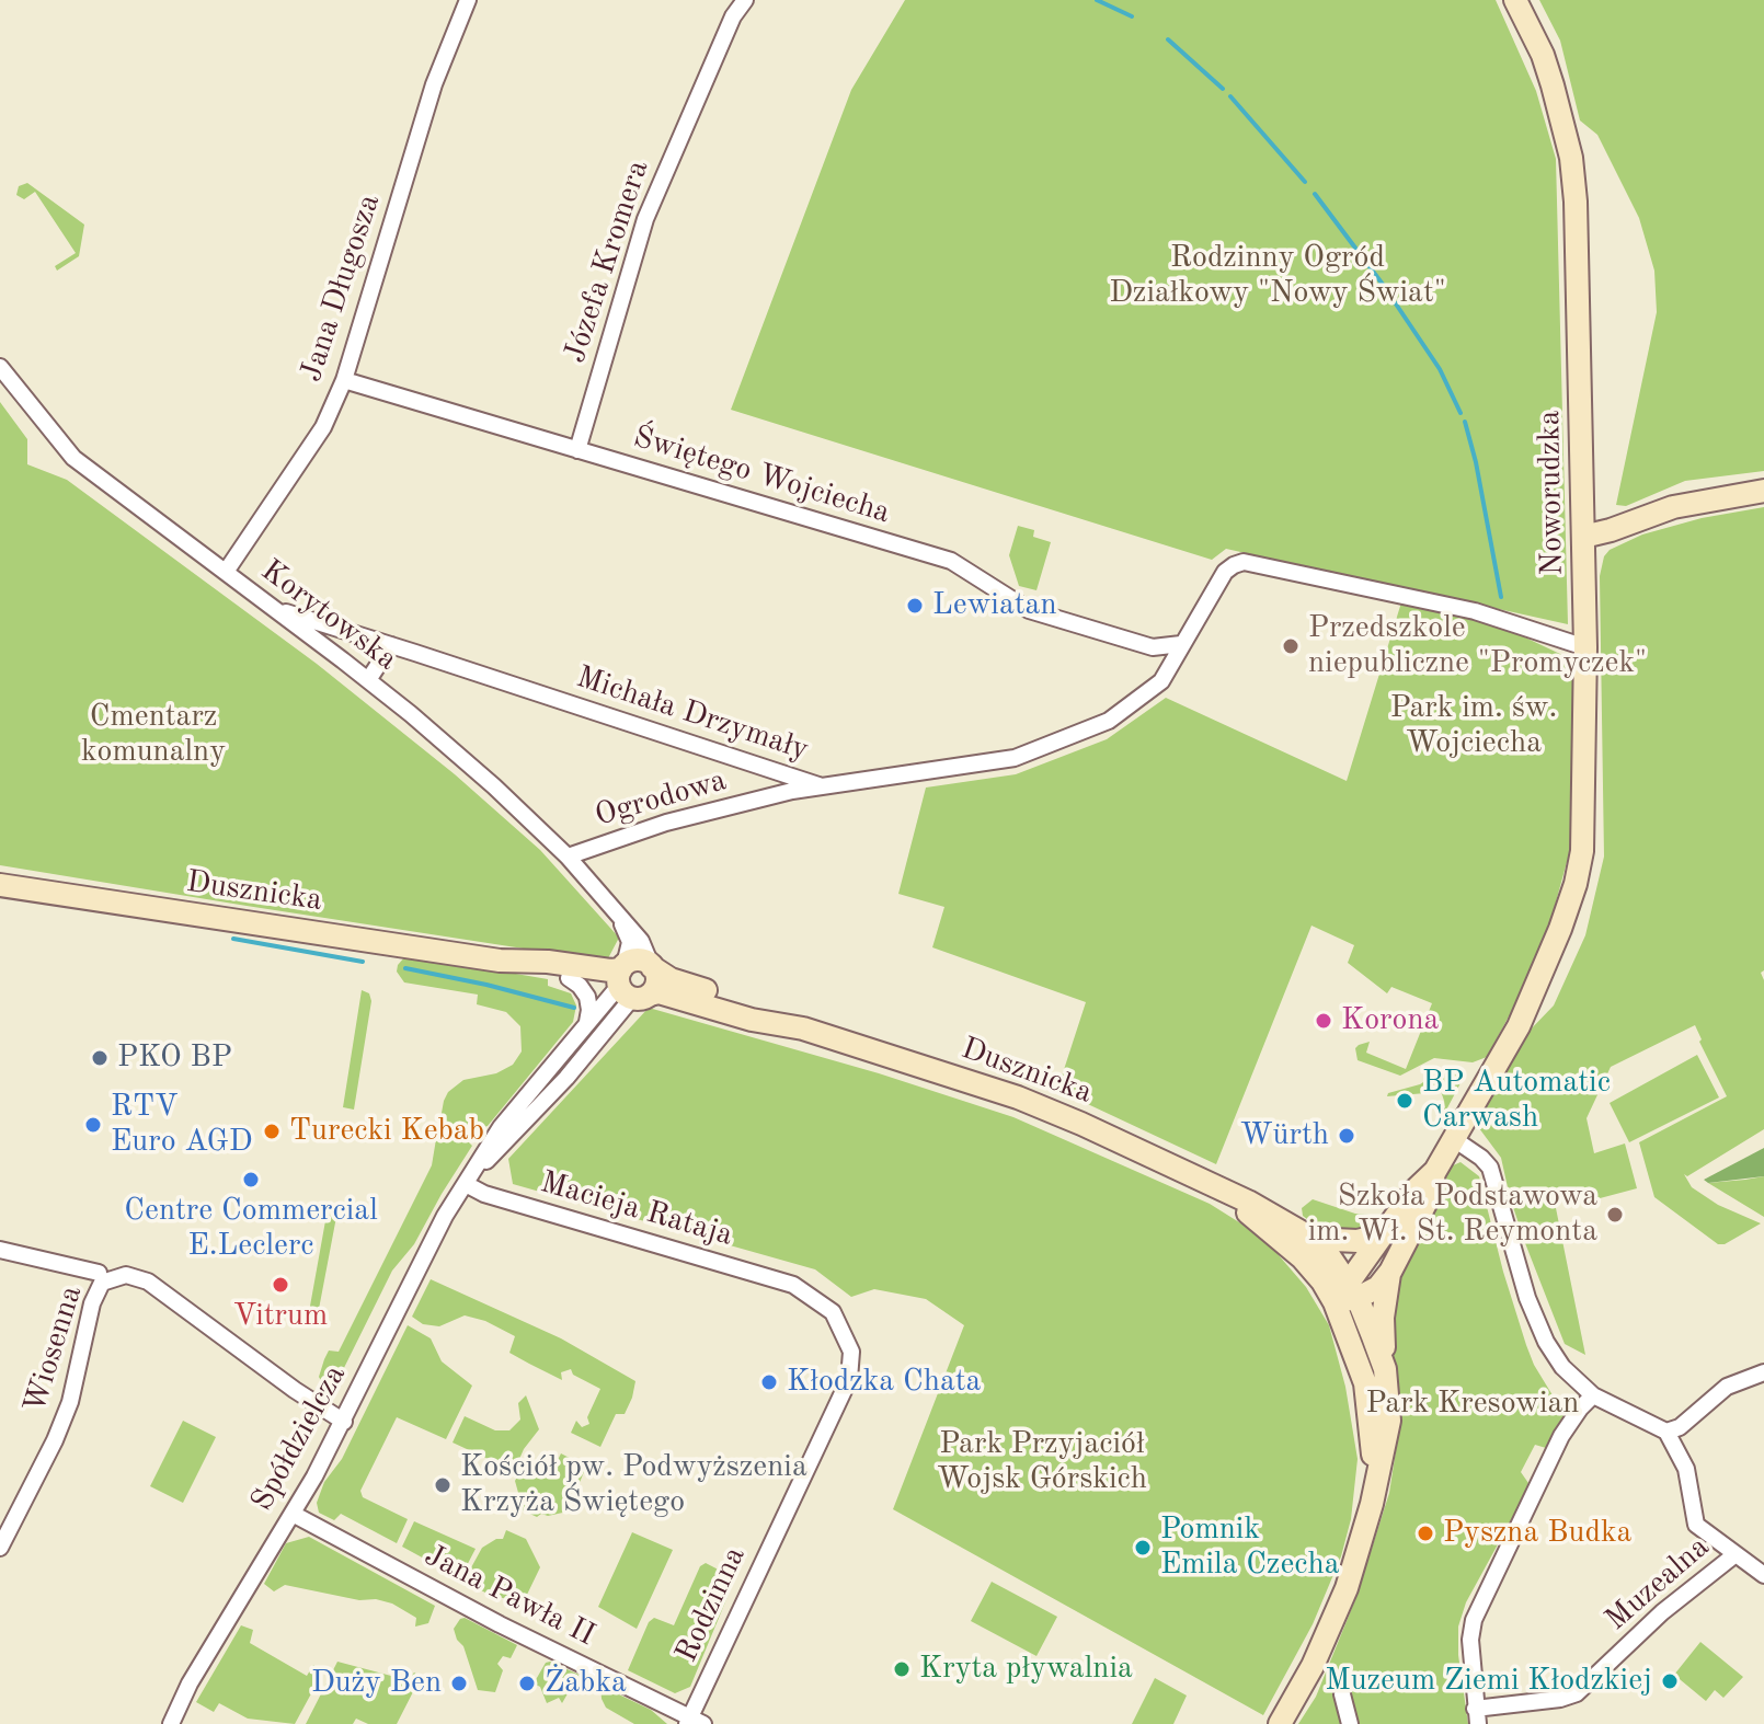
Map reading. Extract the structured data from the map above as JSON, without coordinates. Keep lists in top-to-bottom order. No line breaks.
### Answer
{"streets":{"street":["Józefa Kromera","Jana Długosza","Świętego Wojciecha","Noworudzka","Korytowska","Michała Drzymały","Ogrodowa","Dusznicka","Macieja Rataja","Wiosenna","Spółdzielcza","Muzealna","Jana Pawła II","Rodzinna"]},"crossings":[["Józefa Kromera","Świętego Wojciecha"],["Jana Długosza","Świętego Wojciecha"],["Jana Długosza","Korytowska"],["Świętego Wojciecha","Michała Drzymały"],["Noworudzka","Michała Drzymały"],["Noworudzka","Dusznicka"],["Korytowska","Michała Drzymały"],["Korytowska","Ogrodowa"],["Korytowska","Dusznicka"],["Michała Drzymały","Ogrodowa"],["Dusznicka","Spółdzielcza"],["Macieja Rataja","Spółdzielcza"],["Macieja Rataja","Rodzinna"],["Wiosenna","Spółdzielcza"],["Spółdzielcza","Jana Pawła II"],["Jana Pawła II","Rodzinna"]],"parks":["Rodzinny Ogród Działkowy \"Nowy Świat\"","Park im. św. Wojciecha","Cmentarz komunalny","Park Kresowian","Park Przyjaciół Wojsk Górskich"],"places":["Lewiatan","Przedszkole niepubliczne \"Promyczek\"","Korona","PKO BP","BP Automatic Carwash","RTV Euro AGD","Turecki Kebab","Würth","Centre Commercial E.Leclerc","Szkoła Podstawowa im. Wł. St. Reymonta","Vitrum","Kłodzka Chata","Kościół pw. Podwyższenia Krzyża Świętego","Pyszna Budka","Pomnik Emila Czecha","Kryta pływalnia","Muzeum Ziemi Kłodzkiej","Duży Ben","Żabka"]}
